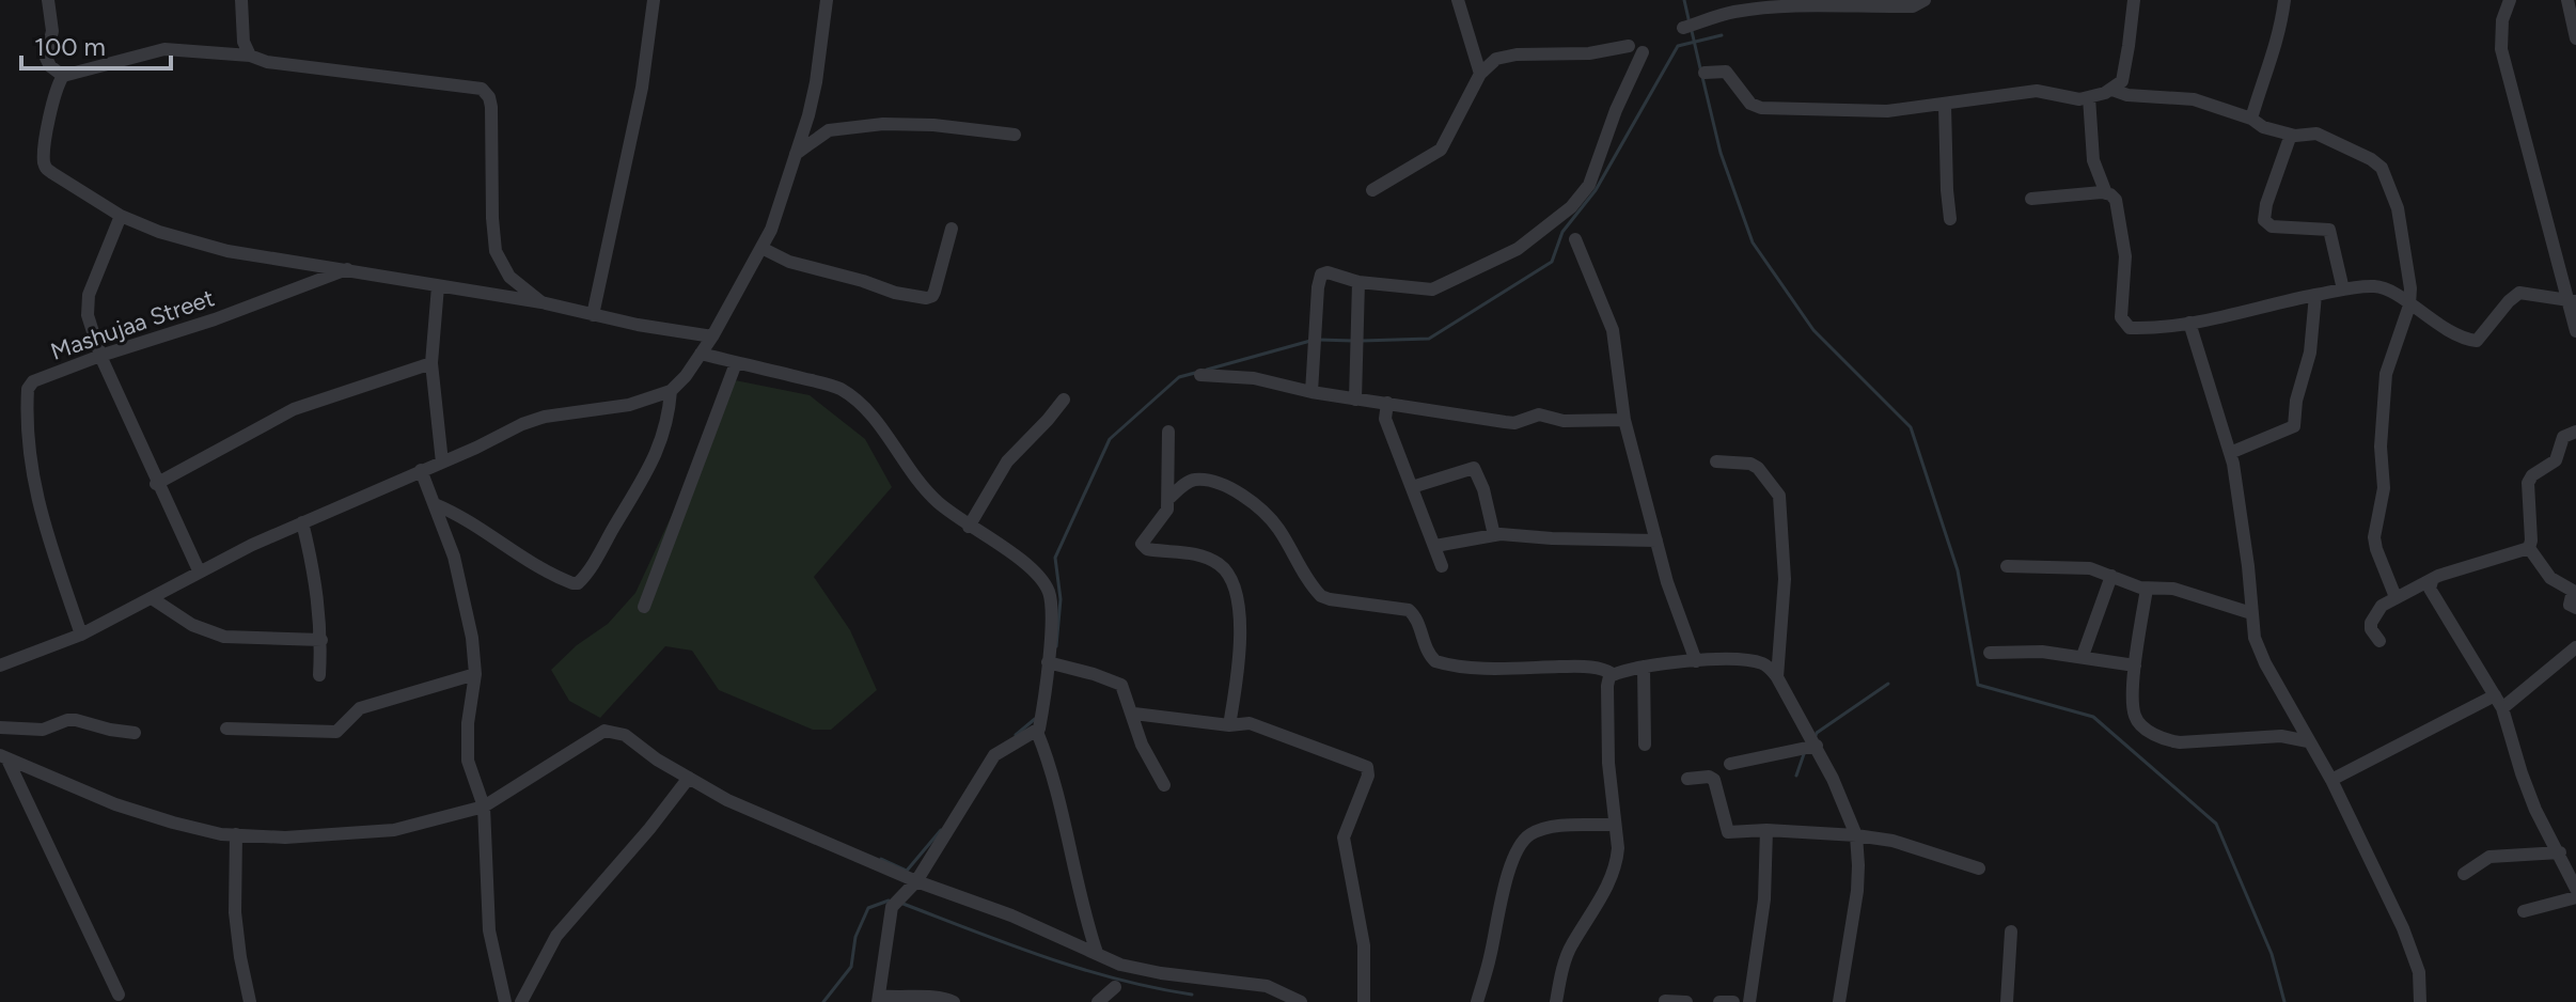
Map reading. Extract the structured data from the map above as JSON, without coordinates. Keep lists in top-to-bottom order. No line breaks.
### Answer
{"streets":{"street":["Mashujaa Street"]},"scale_bar":"100 m"}
